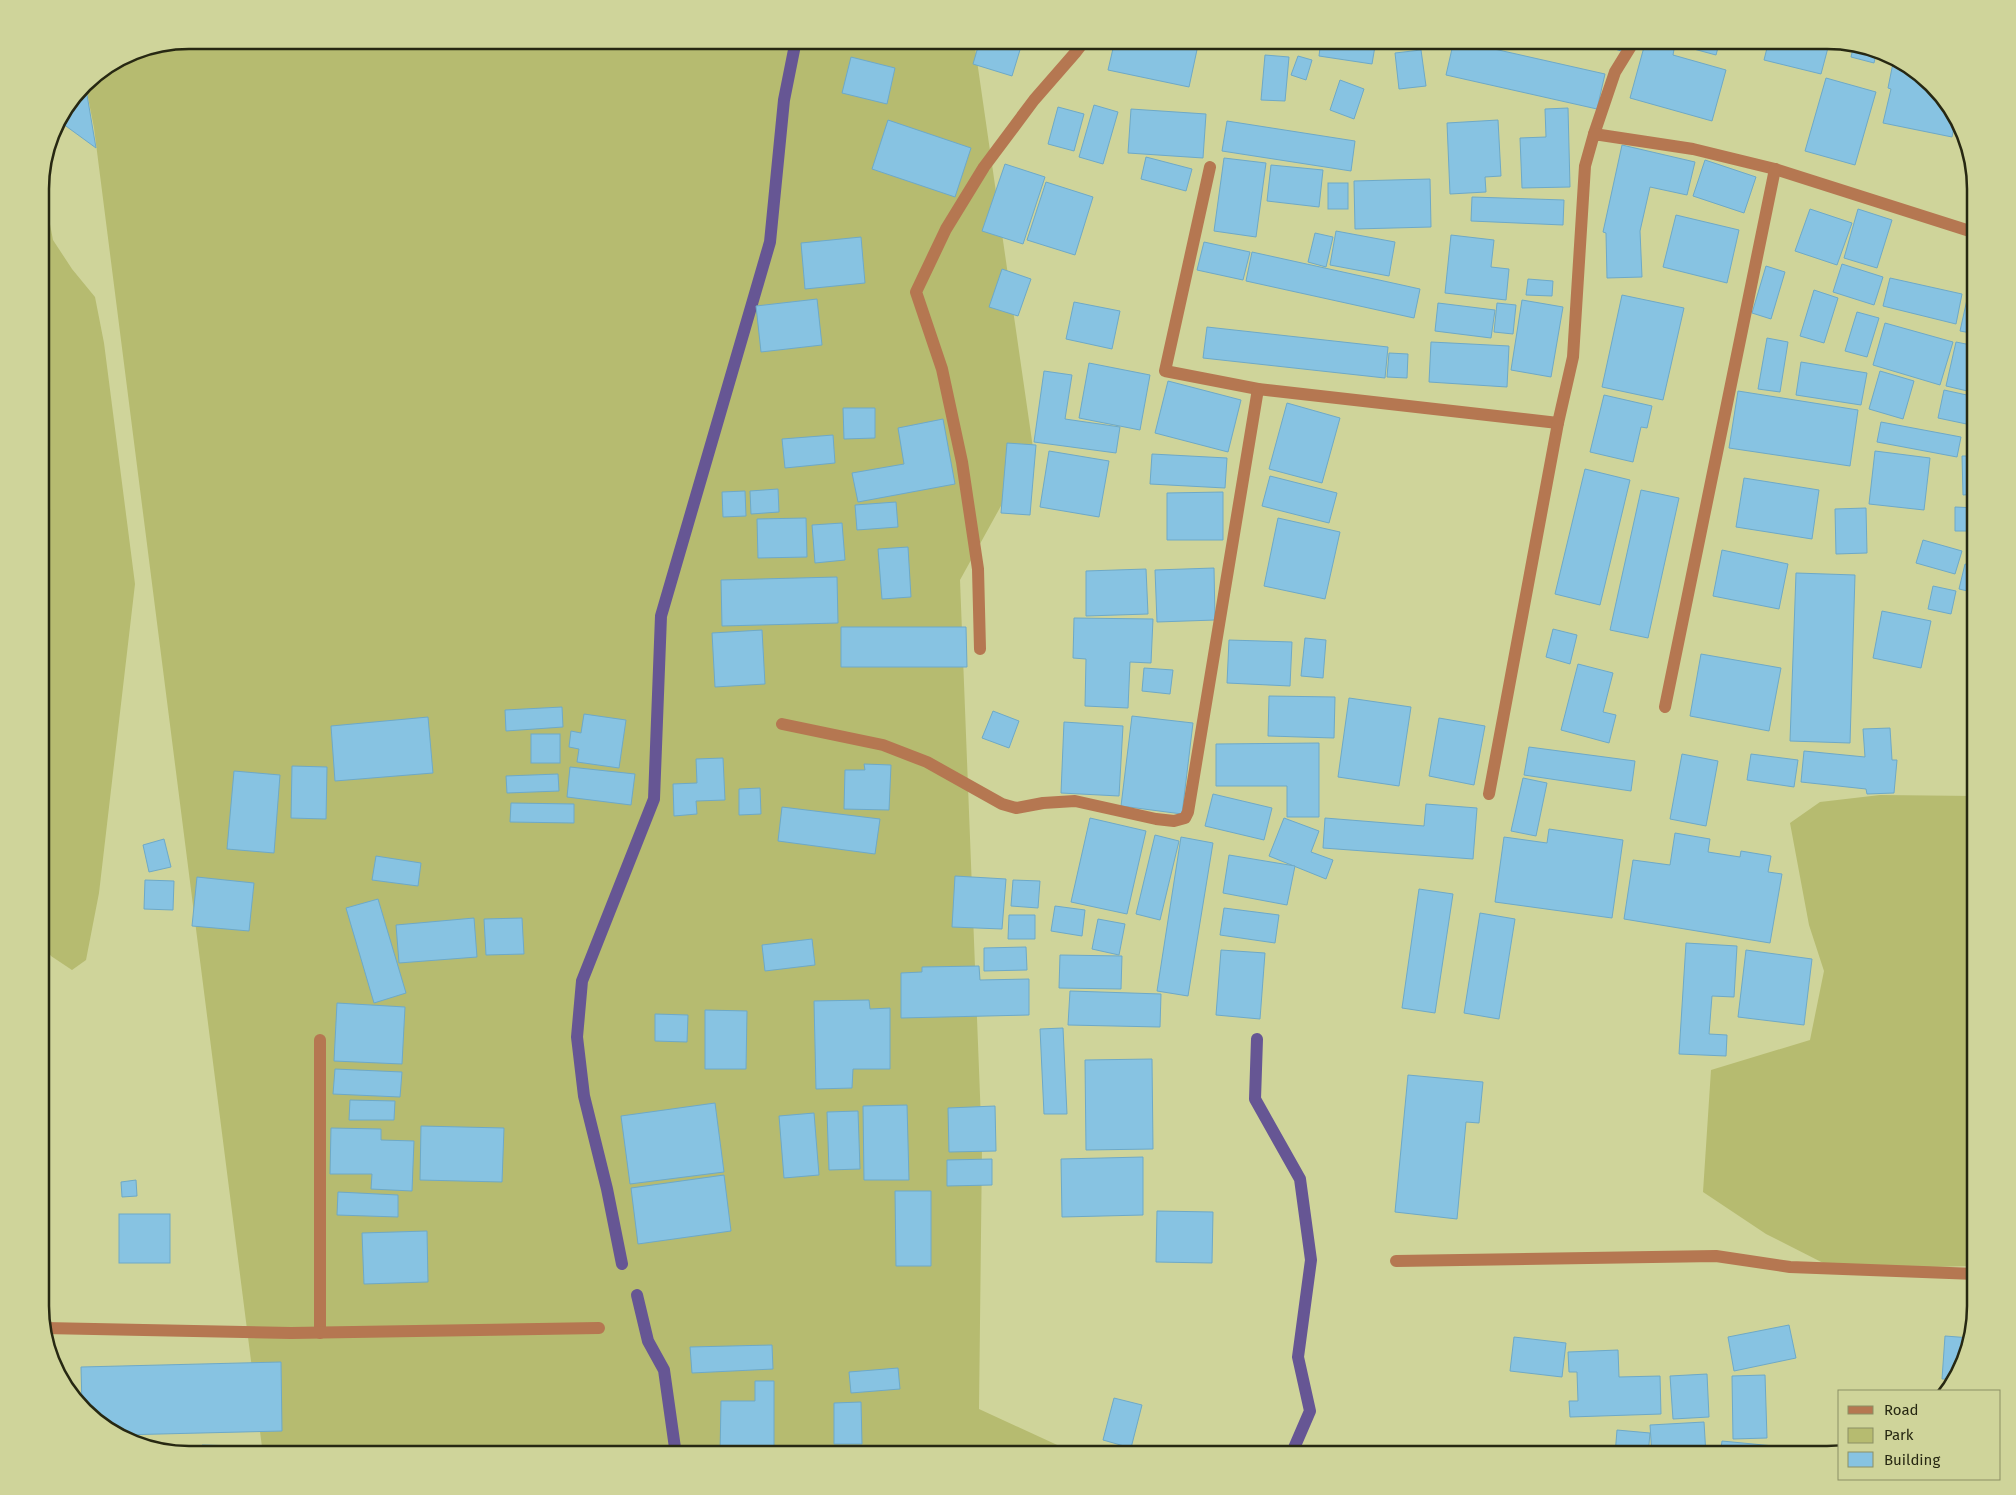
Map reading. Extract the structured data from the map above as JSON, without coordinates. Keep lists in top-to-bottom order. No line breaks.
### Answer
{"legend":["Road","Park","Building"]}
